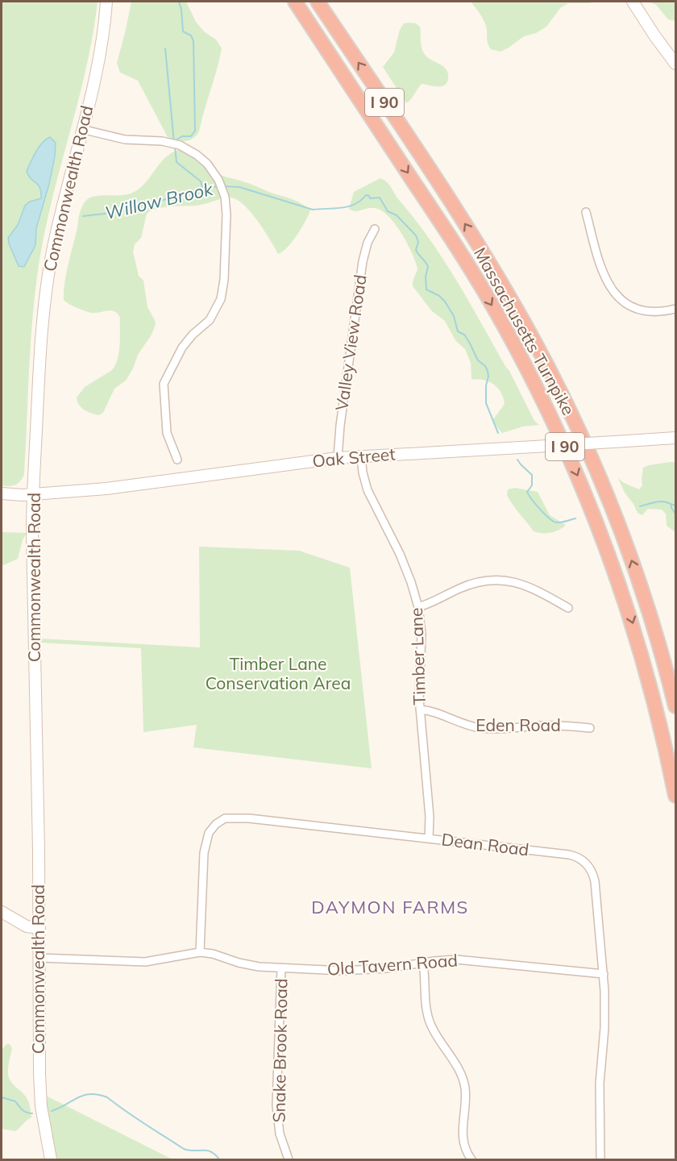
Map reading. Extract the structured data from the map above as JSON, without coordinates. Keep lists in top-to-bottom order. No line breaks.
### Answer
{"streets":{"highway":["I 90","Massachusetts Turnpike"],"main road":["Commonwealth Road","Oak Street"],"street":["Valley View Road","Timber Lane","Eden Road","Dean Road","Old Tavern Road","Snake Brook Road"]},"crossings":[["Commonwealth Road","Oak Street"],["Commonwealth Road","Old Tavern Road"],["Valley View Road","Oak Street"],["Oak Street","Timber Lane"],["Timber Lane","Eden Road"],["Timber Lane","Dean Road"],["Dean Road","Old Tavern Road"],["Old Tavern Road","Snake Brook Road"]],"districts":["DAYMON FARMS"],"water":["Willow Brook"],"parks":["Timber Lane Conservation Area"]}
